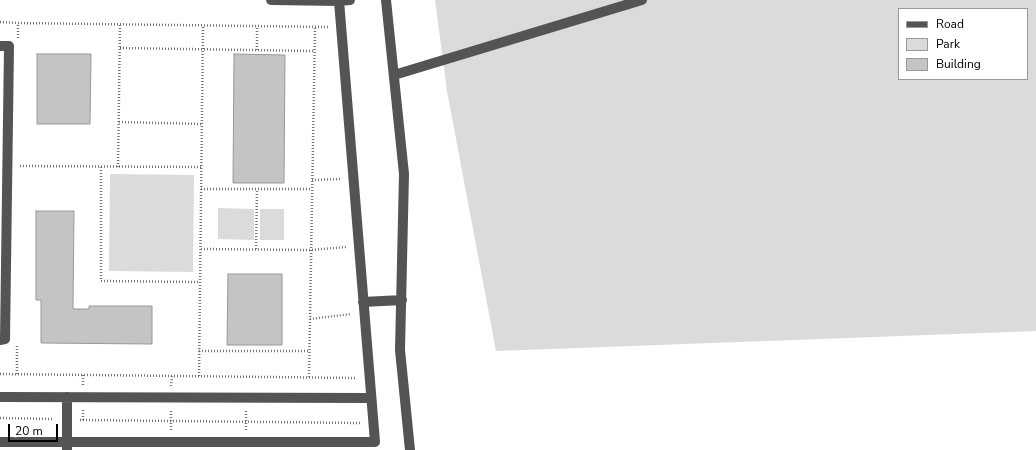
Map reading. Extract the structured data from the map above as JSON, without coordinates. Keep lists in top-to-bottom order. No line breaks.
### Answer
{"legend":["Road","Park","Building"],"scale_bar":"20 m"}
